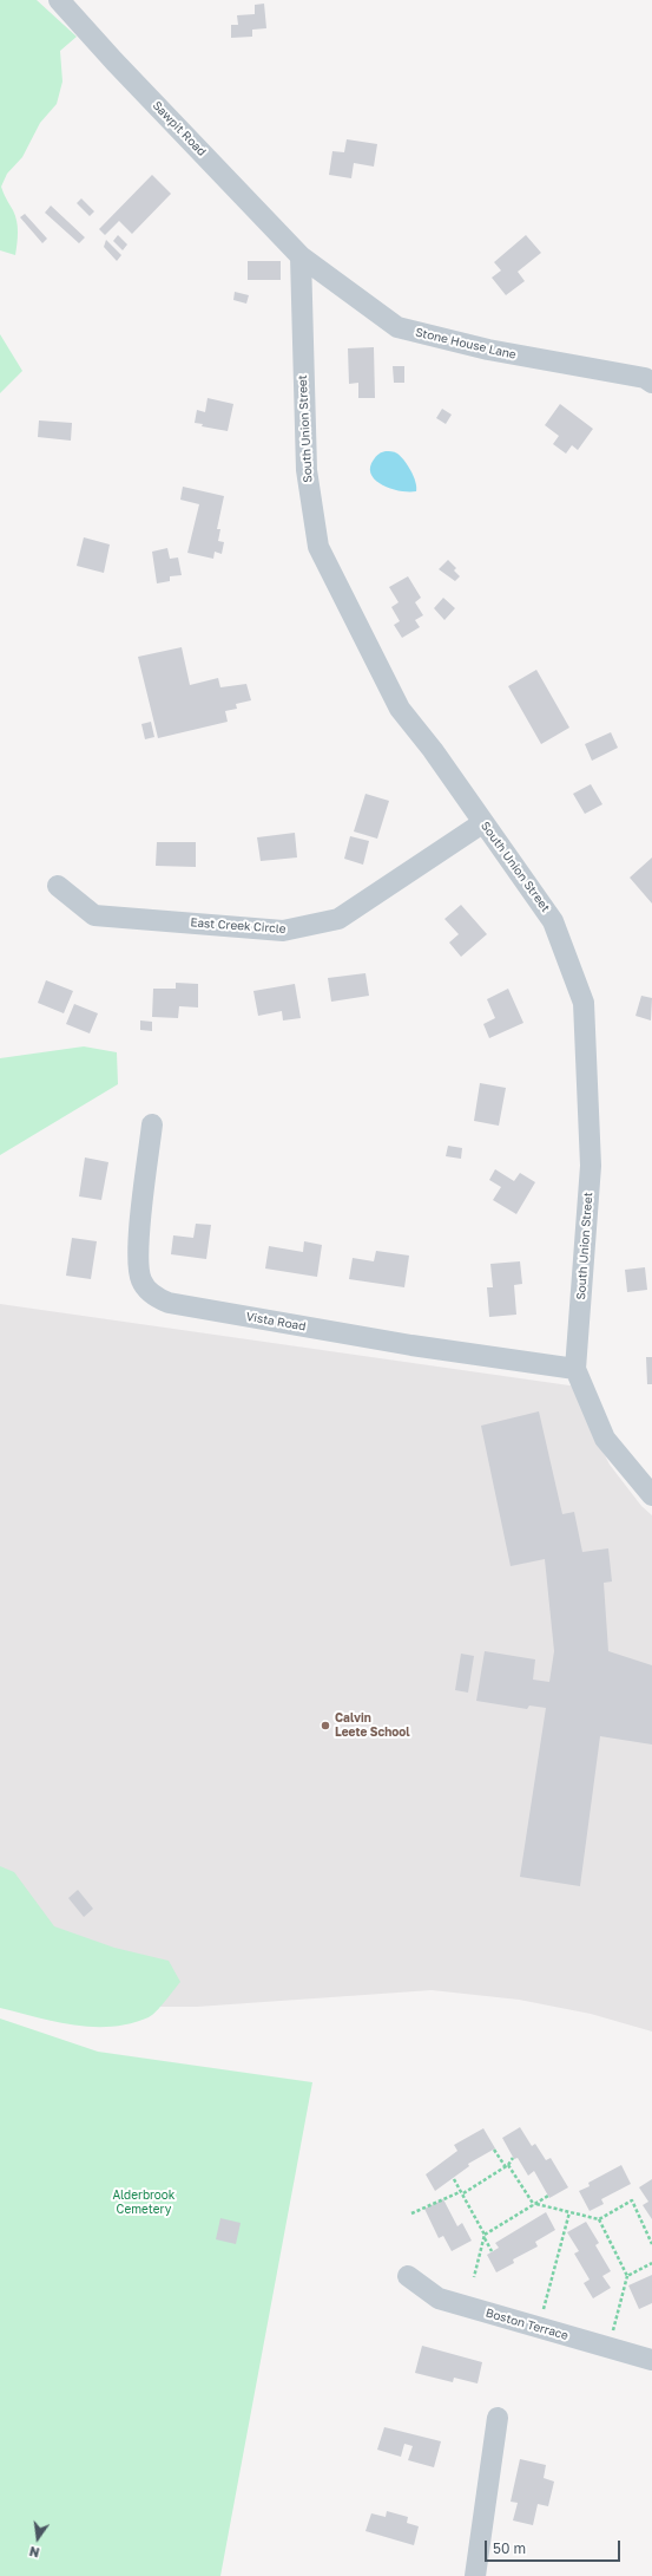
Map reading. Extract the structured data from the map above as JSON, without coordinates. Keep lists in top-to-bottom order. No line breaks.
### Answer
{"streets":{"street":["Sawpit Road","Stone House Lane","South Union Street","East Creek Circle","Vista Road","Boston Terrace"]},"crossings":[["Sawpit Road","Stone House Lane"],["Sawpit Road","South Union Street"],["Stone House Lane","South Union Street"],["South Union Street","East Creek Circle"],["South Union Street","Vista Road"]],"parks":["Alderbrook Cemetery"],"places":["Calvin Leete School"],"scale_bar":"50 m","north":"bottom"}
